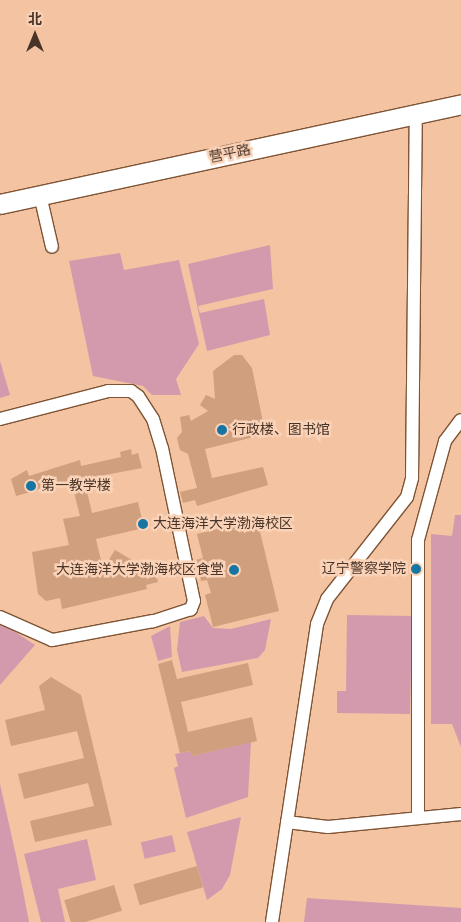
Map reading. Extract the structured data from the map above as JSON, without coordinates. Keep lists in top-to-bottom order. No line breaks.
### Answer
{"streets":{"highway":["营平路"]},"places":["行政楼、图书馆","第一教学楼","大连海洋大学渤海校区","辽宁警察学院","大连海洋大学渤海校区食堂"],"north":"top"}
